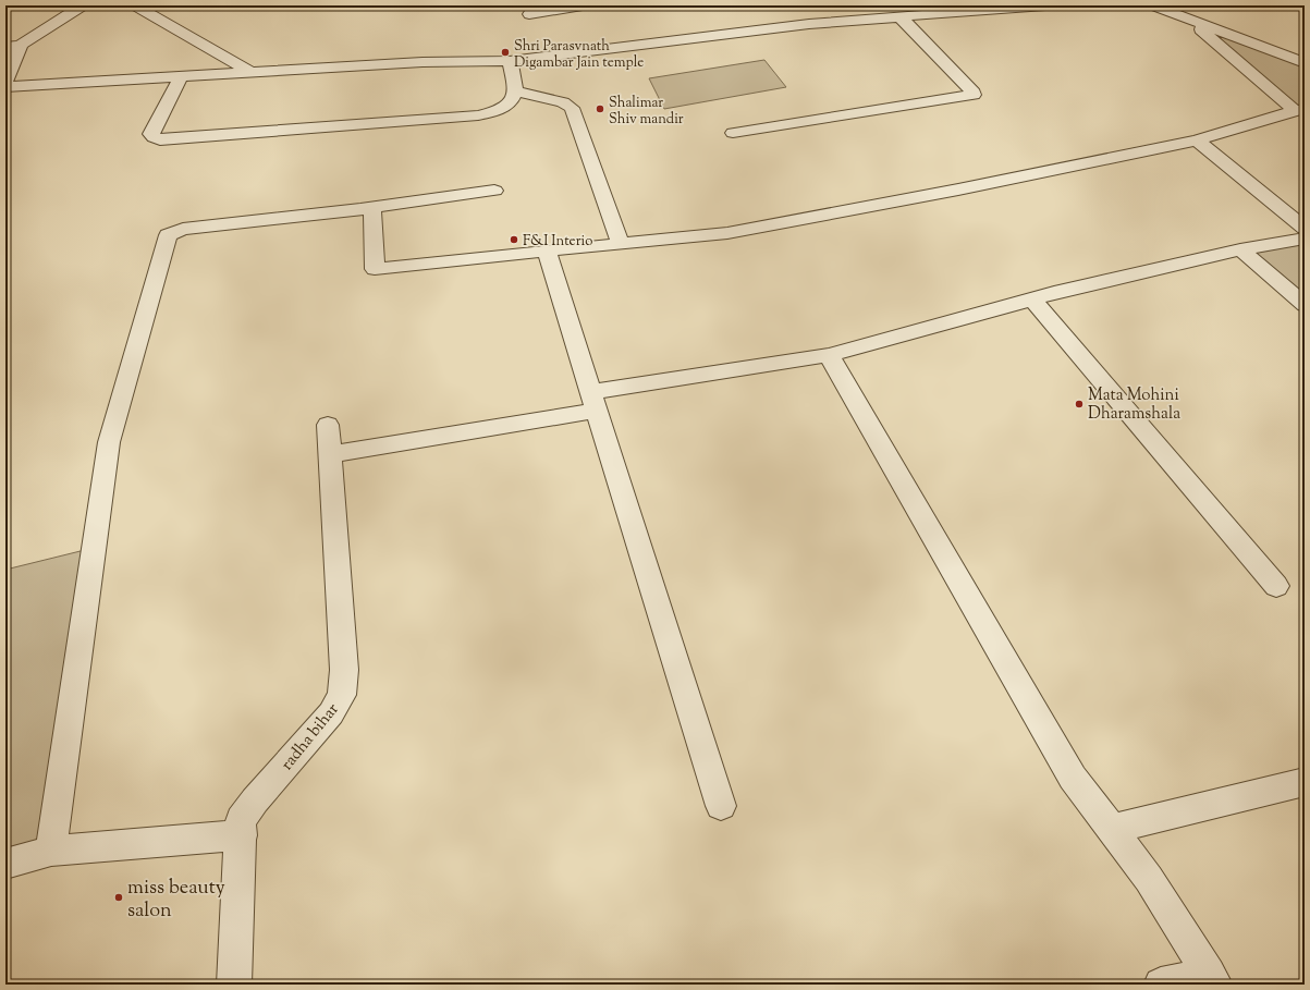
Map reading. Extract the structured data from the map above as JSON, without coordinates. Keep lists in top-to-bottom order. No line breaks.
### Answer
{"streets":{"street":["radha bihar"]},"places":["Shri Parasvnath Digambar Jain temple","Shalimar Shiv mandir","F&I Interio","Mata Mohini Dharamshala","miss beauty salon"]}
